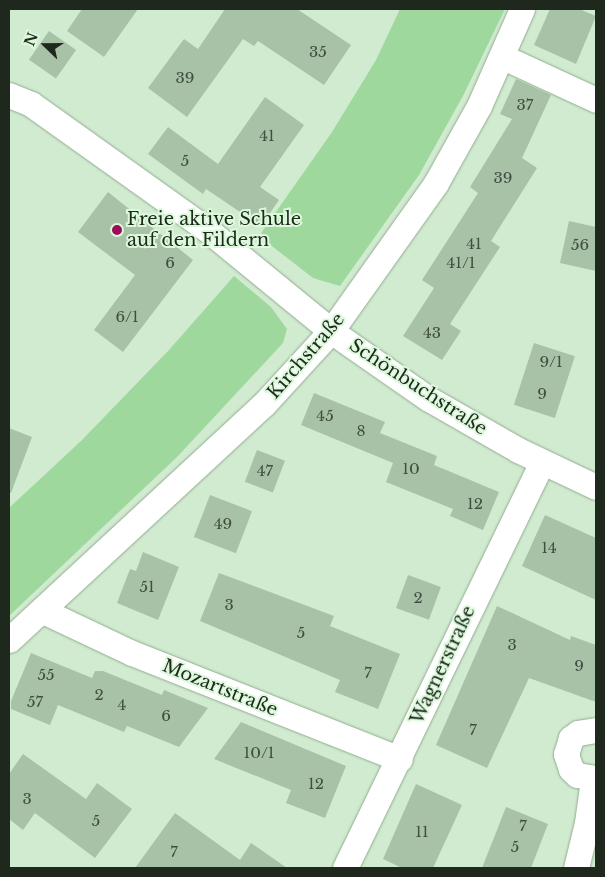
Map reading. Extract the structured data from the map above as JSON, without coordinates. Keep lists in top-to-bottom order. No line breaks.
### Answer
{"streets":{"street":["Kirchstraße","Schönbuchstraße","Wagnerstraße","Mozartstraße"]},"crossings":[["Kirchstraße","Schönbuchstraße"],["Kirchstraße","Mozartstraße"],["Schönbuchstraße","Wagnerstraße"],["Wagnerstraße","Mozartstraße"]],"places":["Freie aktive Schule auf den Fildern"],"house_numbers":["35","39","37","41","5","39","41","56","6","41/1","6/1","43","9/1","9","45","8","10","47","12","49","14","51","2","3","5","3","9","7","55","2","57","4","6","7","10/1","12","3","5","7","11","5","7"],"north":"left"}
